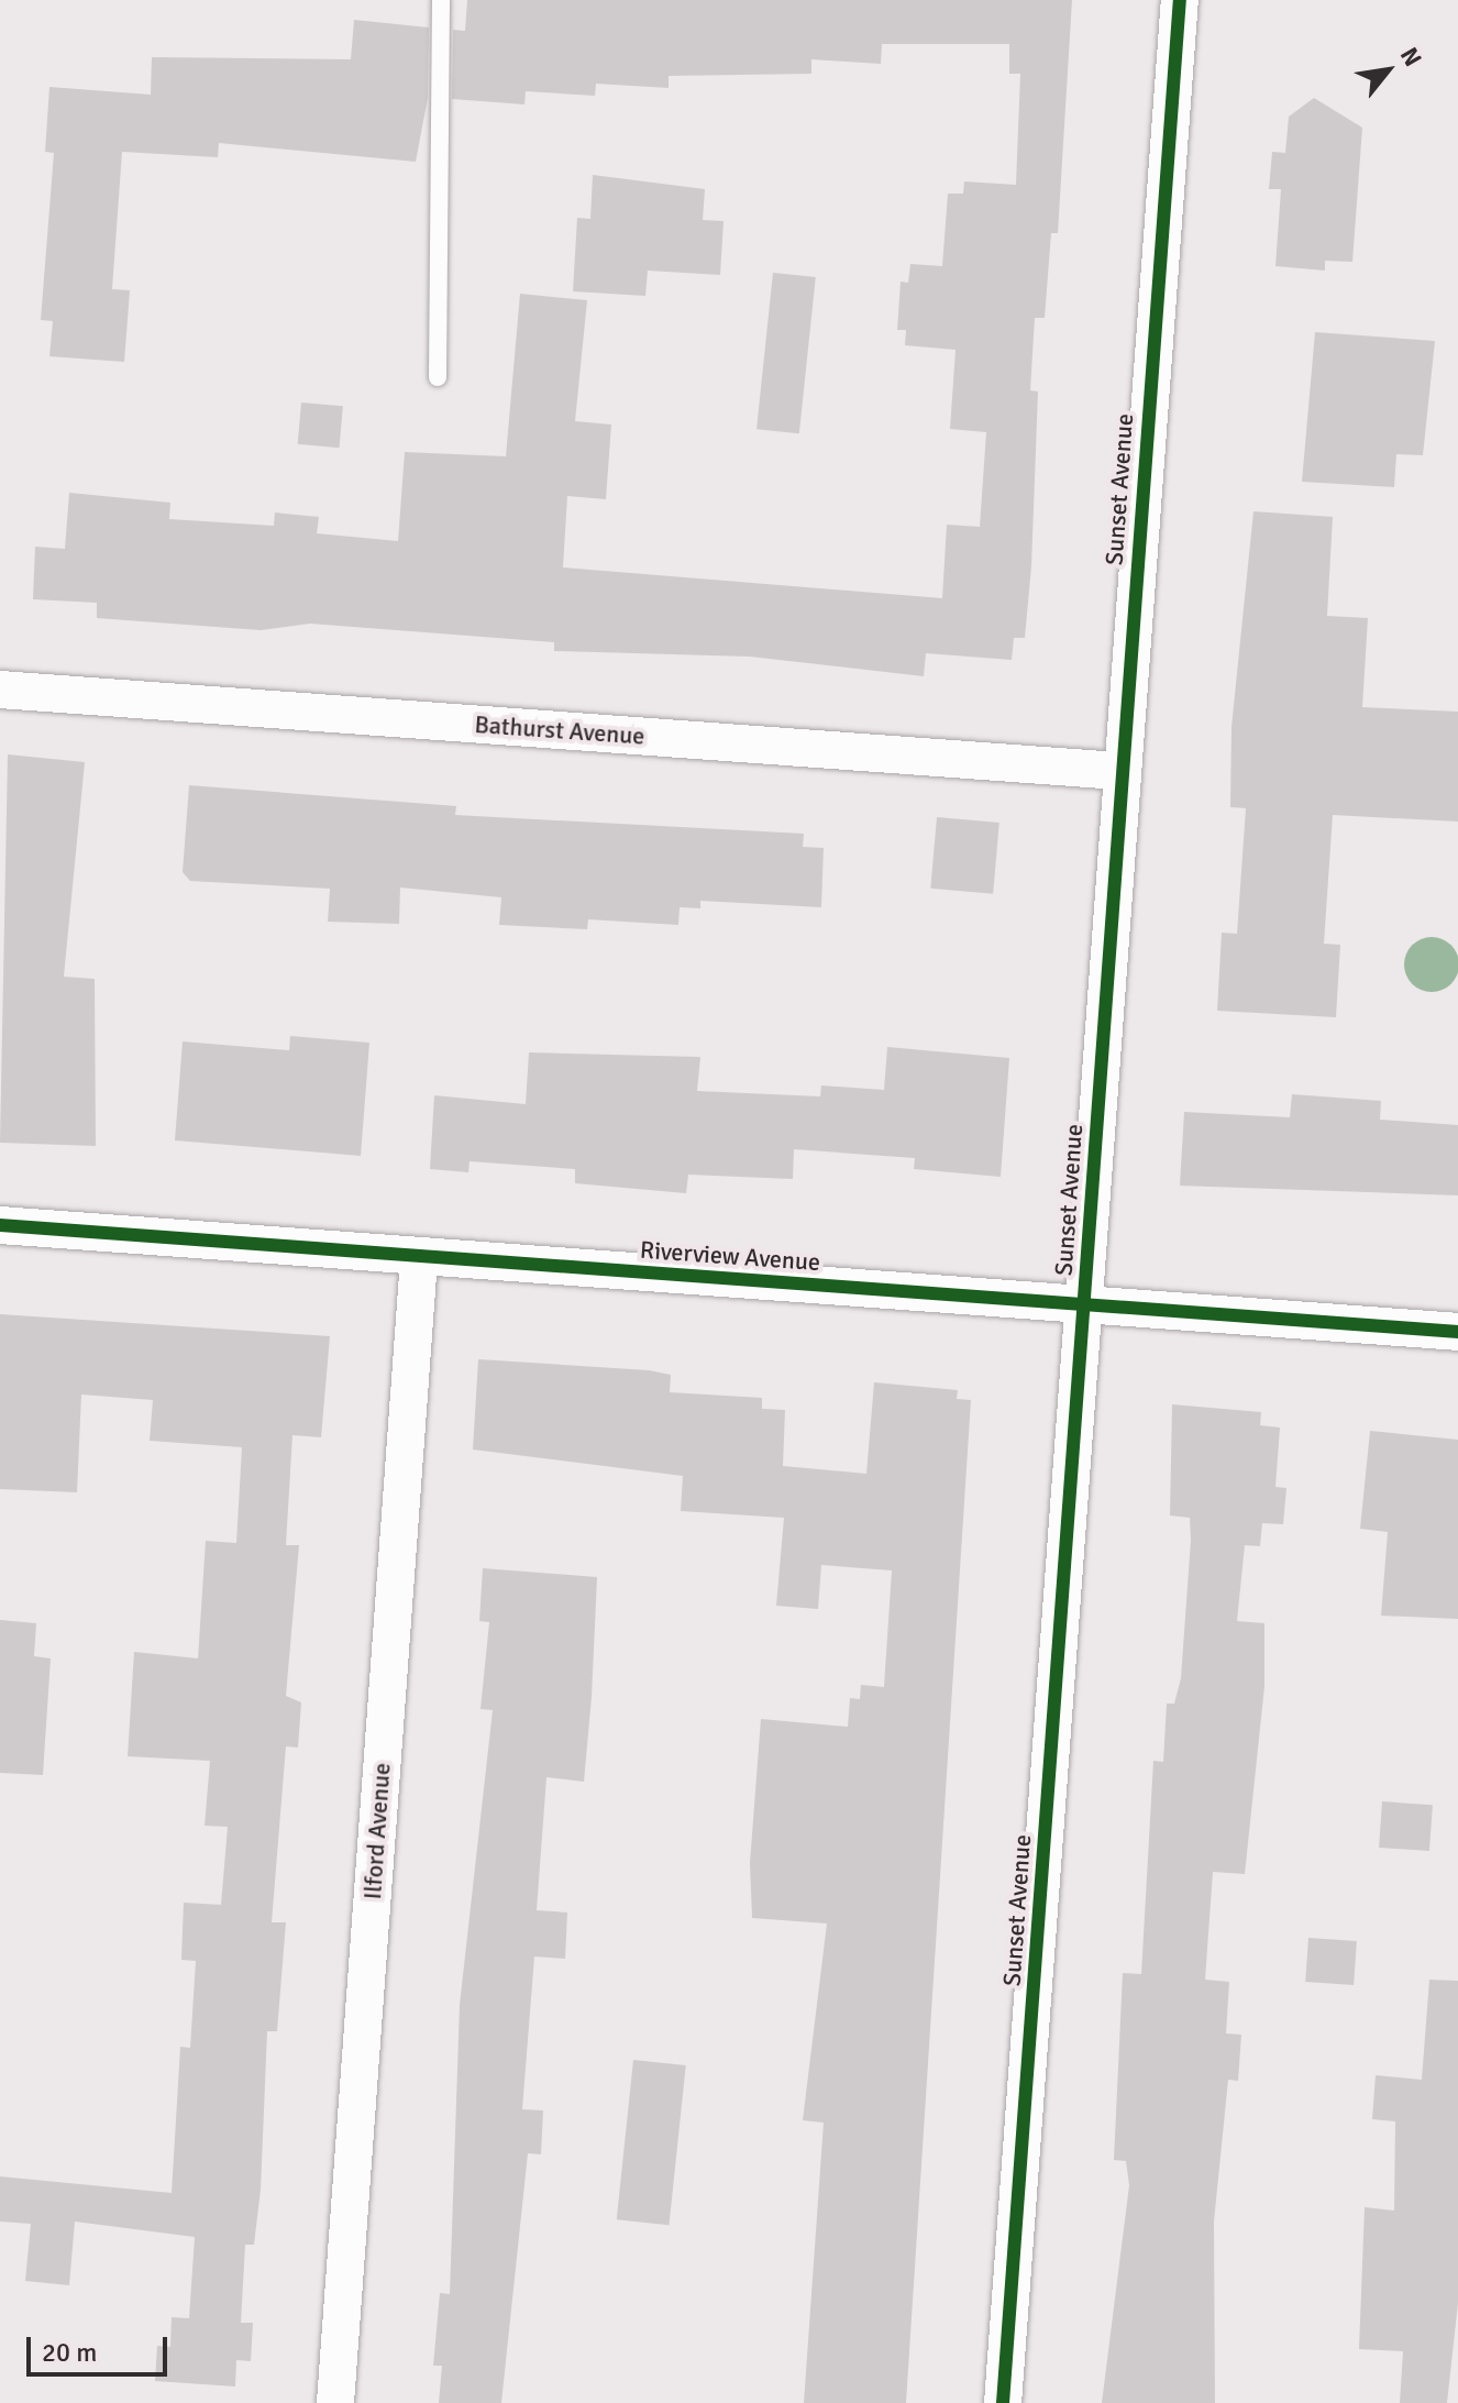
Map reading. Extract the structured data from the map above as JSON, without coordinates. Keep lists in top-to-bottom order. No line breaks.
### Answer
{"streets":{"street":["Sunset Avenue","Bathurst Avenue","Riverview Avenue","Ilford Avenue"]},"crossings":[["Sunset Avenue","Bathurst Avenue"],["Sunset Avenue","Riverview Avenue"],["Riverview Avenue","Ilford Avenue"]],"scale_bar":"20 m","north":"top right"}
